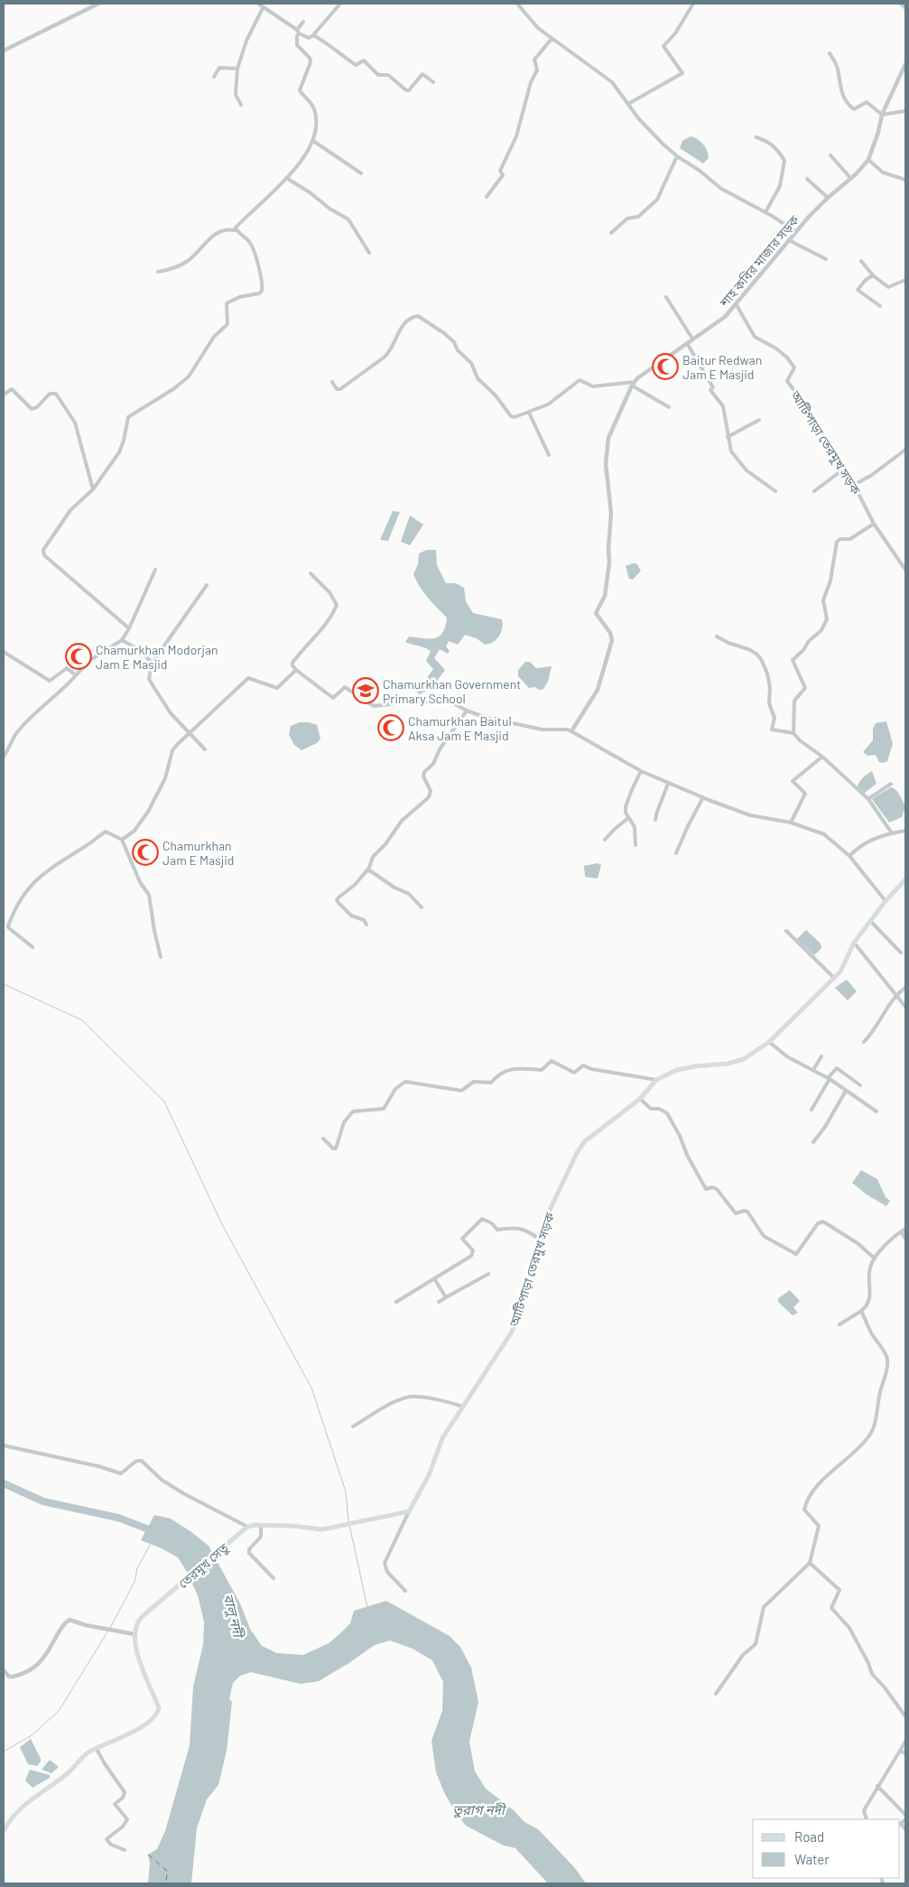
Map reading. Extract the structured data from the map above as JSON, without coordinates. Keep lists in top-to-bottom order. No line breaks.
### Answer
{"streets":{"main road":["আটিপাড়া তেরমুখ সড়ক","তেরমুখ সেতু"],"street":["শাহ কবির মাজার সড়ক"]},"crossings":[["শাহ কবির মাজার সড়ক","আটিপাড়া তেরমুখ সড়ক"]],"water":["বালু নদী","তুরাগ নদী"],"places":{"mosque":["Baitur Redwan Jam E Masjid","Chamurkhan Modorjan Jam E Masjid","Chamurkhan Baitul Aksa Jam E Masjid","Chamurkhan Jam E Masjid"],"school or university":["Chamurkhan Government Primary School"]},"legend":["Road","Water"]}
